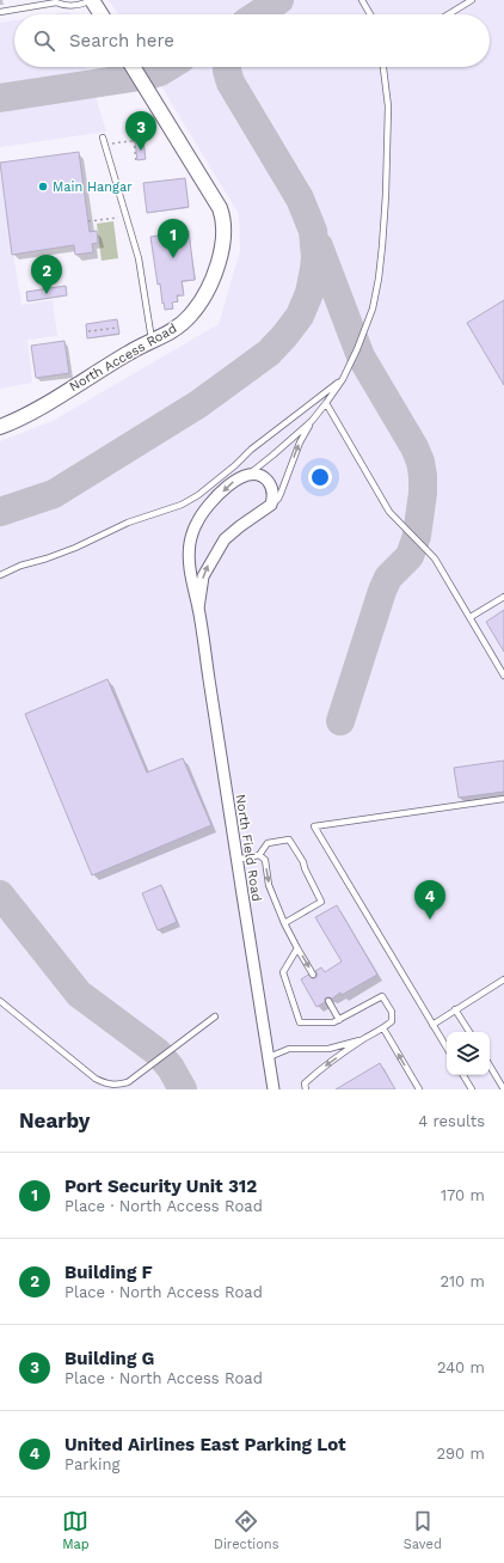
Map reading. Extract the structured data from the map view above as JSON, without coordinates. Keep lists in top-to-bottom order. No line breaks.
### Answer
{"streets":{"street":["North Access Road","North Field Road"]},"places":["Main Hangar"],"page":{"search":"Search here","pins":["3","1","2","4"],"heading":["Nearby","4 results"],"list":[{"mark":"1","name":"Port Security Unit 312","note":"Place · North Access Road","value":"170 m"},{"mark":"2","name":"Building F","note":"Place · North Access Road","value":"210 m"},{"mark":"3","name":"Building G","note":"Place · North Access Road","value":"240 m"},{"mark":"4","name":"United Airlines East Parking Lot","note":"Parking","value":"290 m"}],"nav":["Map","Directions","Saved"]}}
